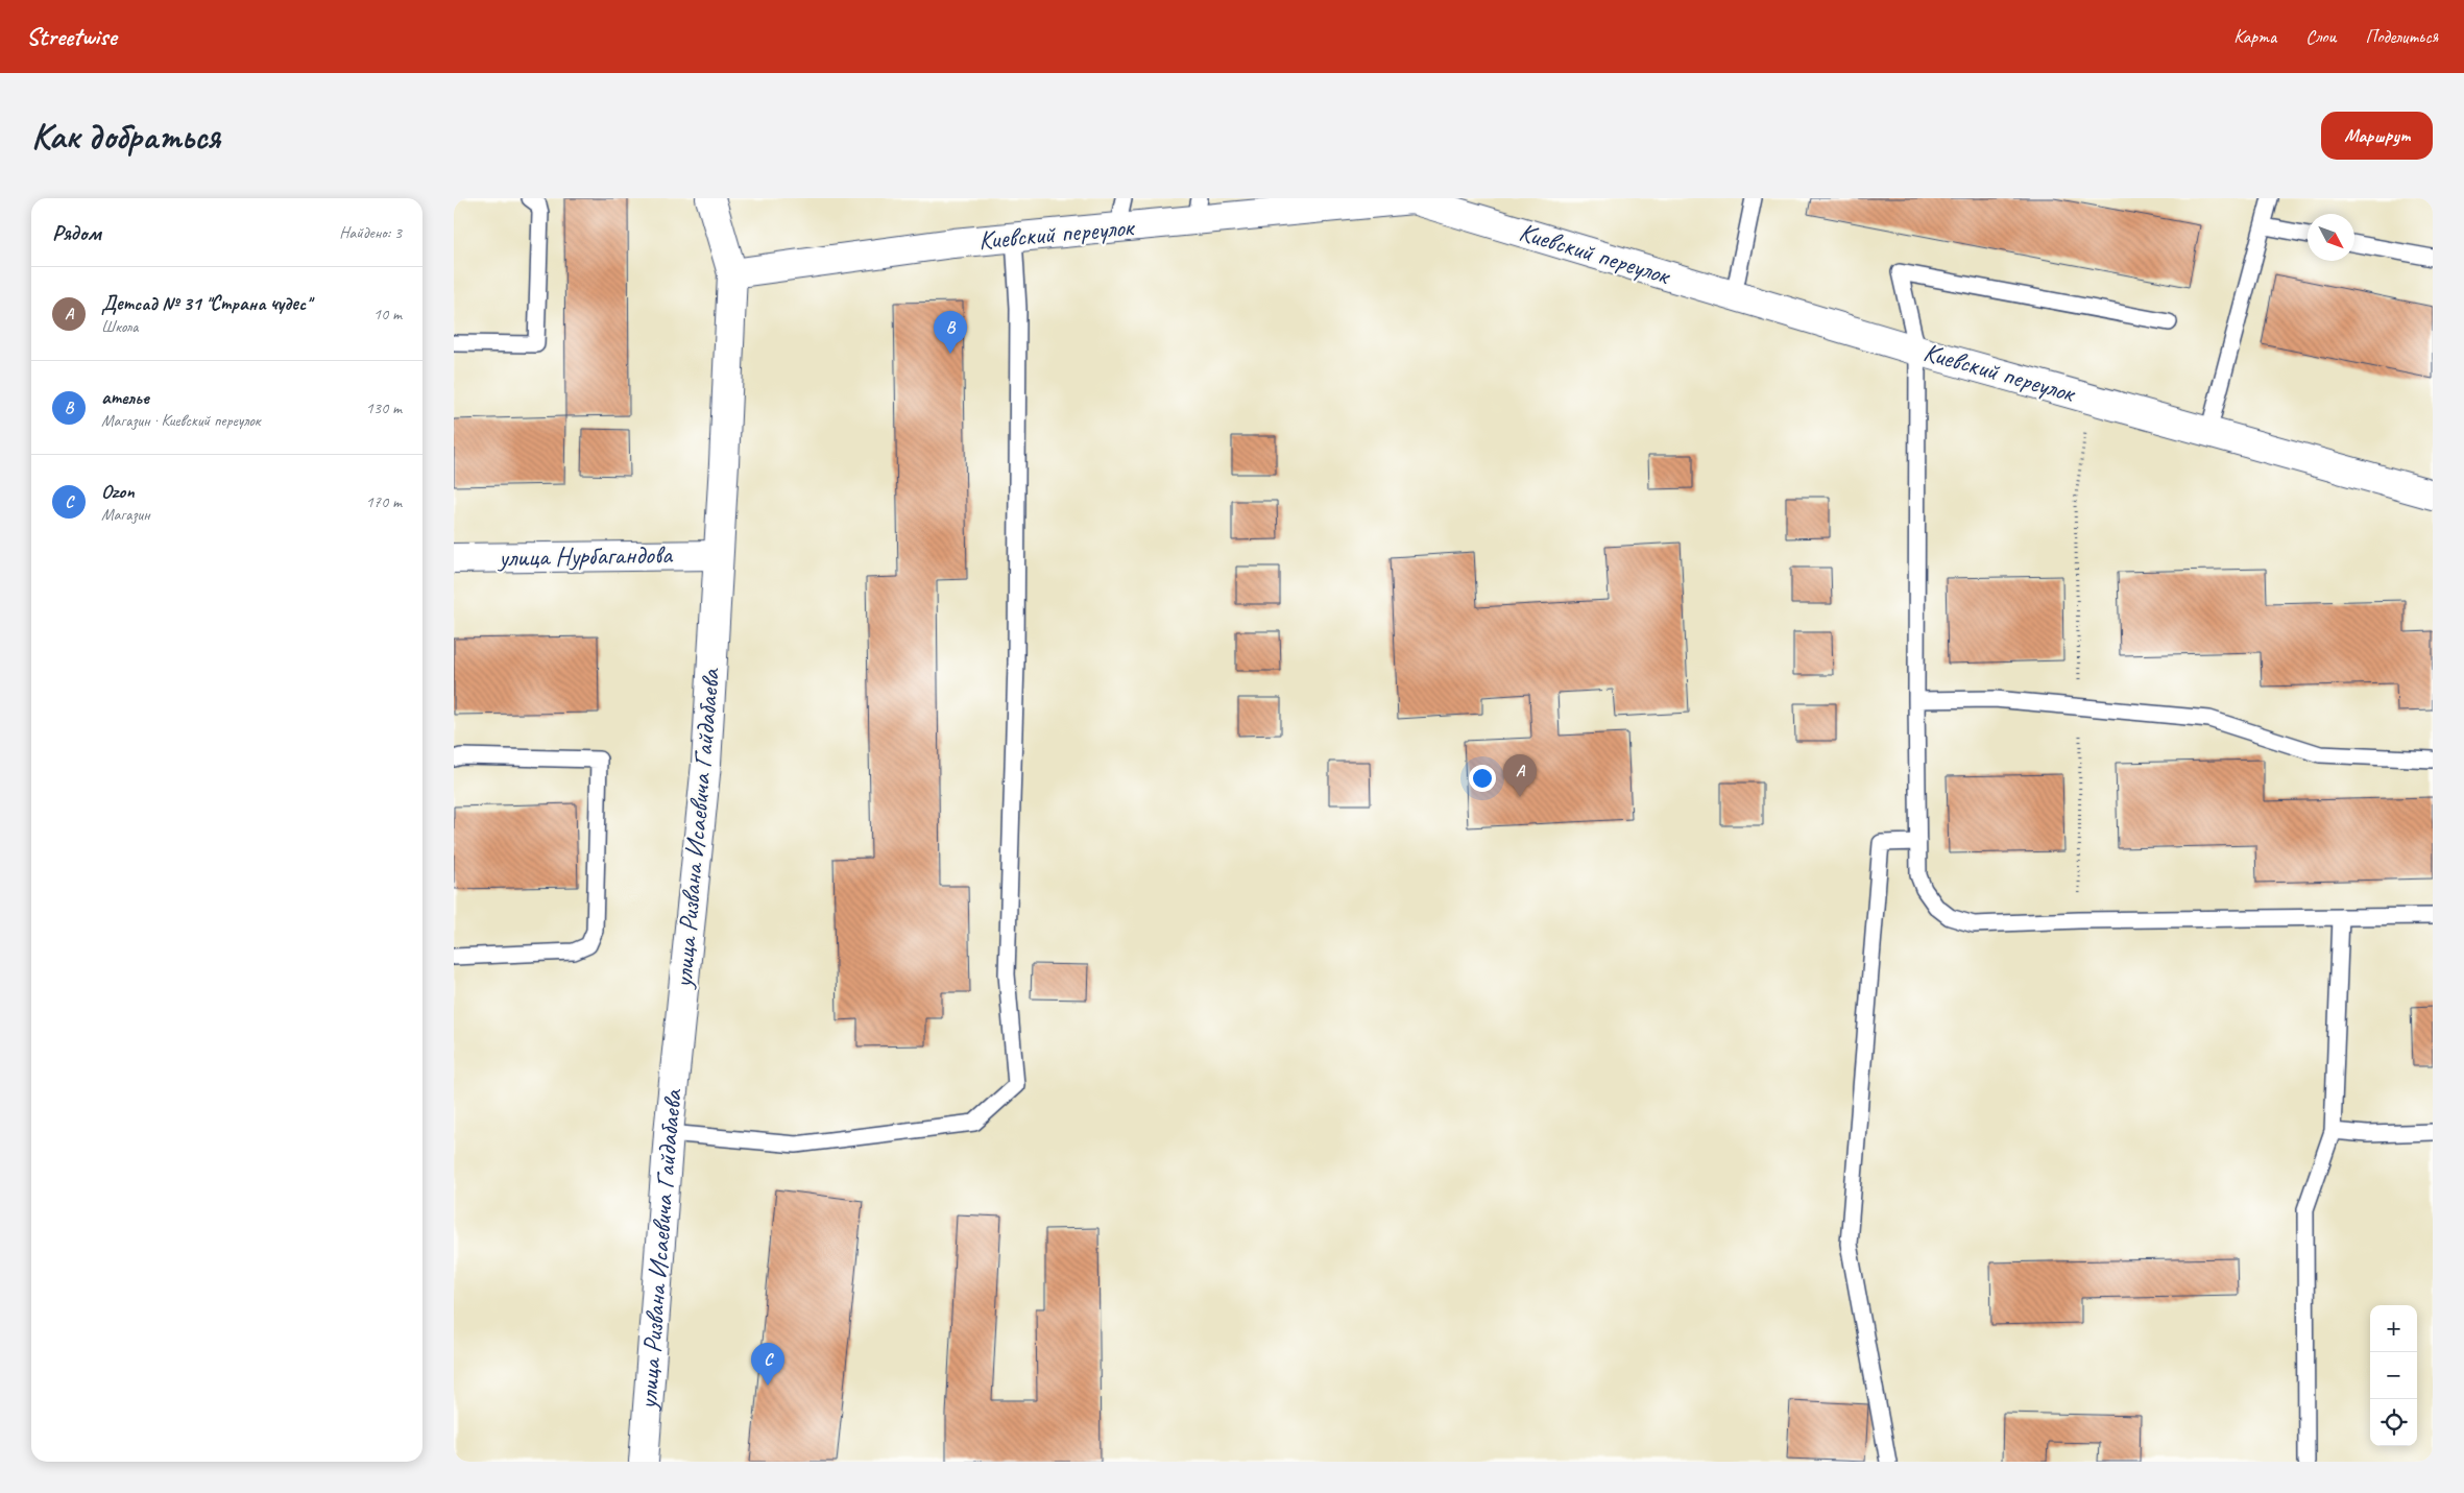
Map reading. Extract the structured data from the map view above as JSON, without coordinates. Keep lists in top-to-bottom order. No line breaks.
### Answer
{"streets":{"street":["Киевский переулок","улица Нурбагандова","улица Ризвана Исаевича Гайдабаева"]},"crossings":[["Киевский переулок","улица Ризвана Исаевича Гайдабаева"],["улица Нурбагандова","улица Ризвана Исаевича Гайдабаева"]],"north":"bottom right","page":{"header":"Streetwise","nav":["Карта","Слои","Поделиться"],"buttons":"Маршрут","title":"Как добраться","heading":["Рядом","Найдено: 3"],"list":[{"mark":"A","name":"Детсад № 31 \"Страна чудес\"","note":"Школа","value":"10 m"},{"mark":"B","name":"ателье","note":"Магазин · Киевский переулок","value":"130 m"},{"mark":"C","name":"Ozon","note":"Магазин","value":"170 m"}],"pins":["B","A","C"],"map_buttons":["+","−"]}}
